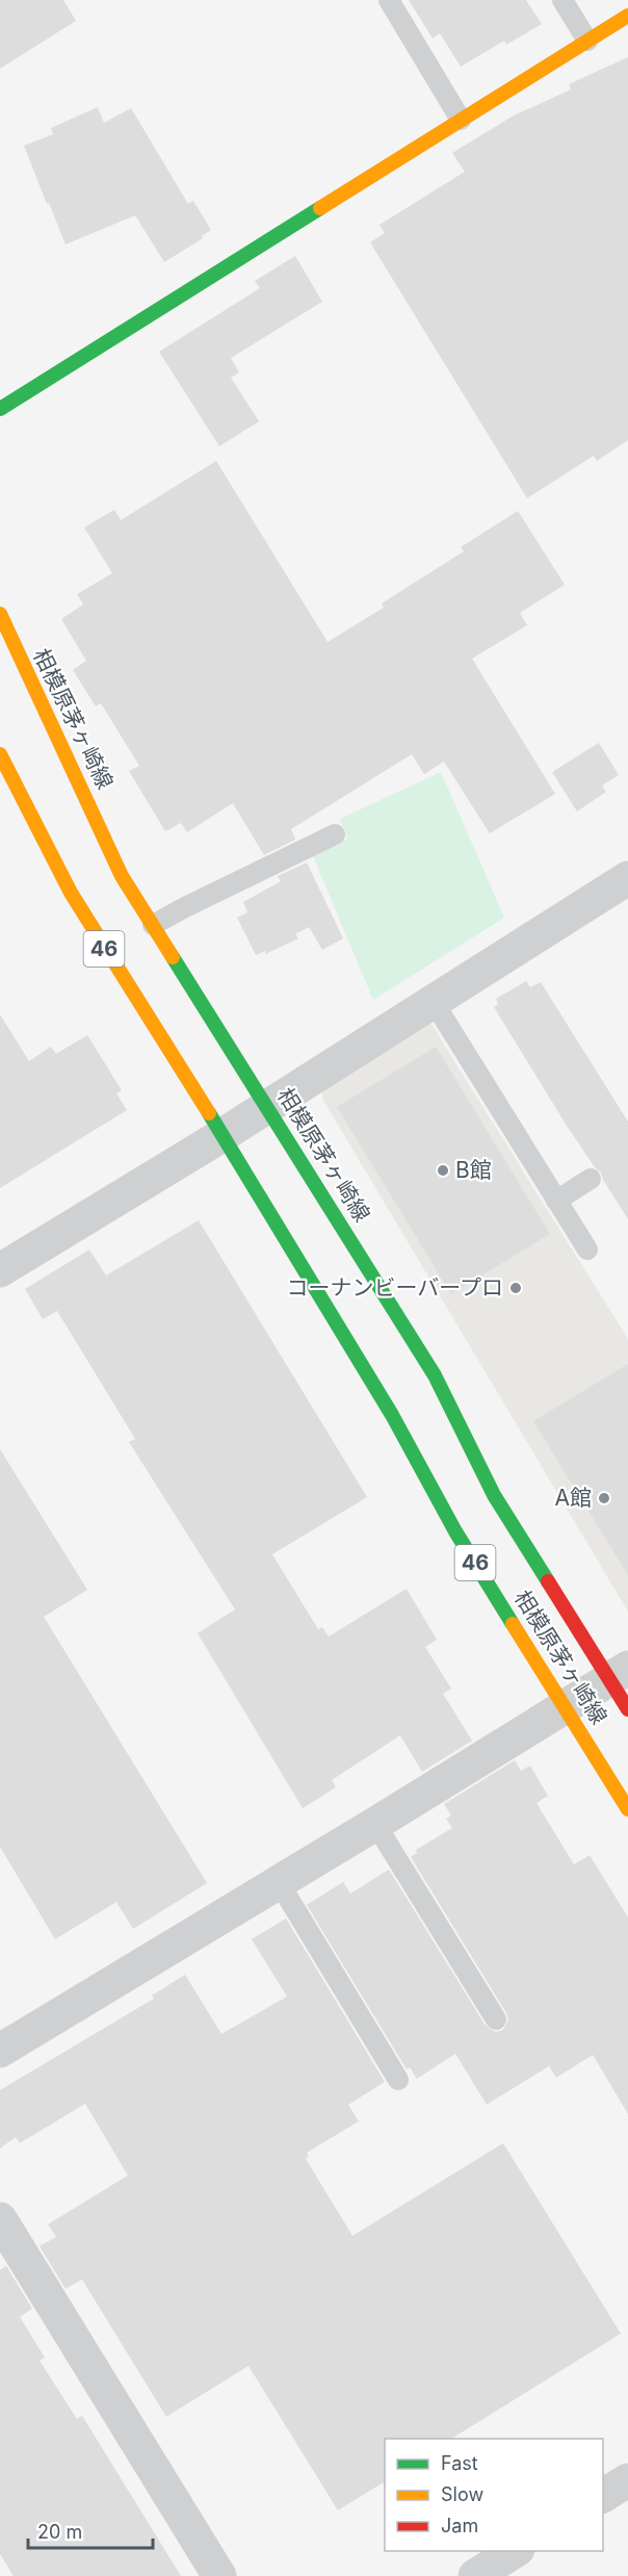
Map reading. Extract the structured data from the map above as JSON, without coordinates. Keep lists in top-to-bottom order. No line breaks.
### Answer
{"streets":{"main road":["相模原茅ヶ崎線","46"]},"places":["B館","コーナンビーバープロ","A館"],"legend":["Fast","Slow","Jam"],"scale_bar":"20 m"}
